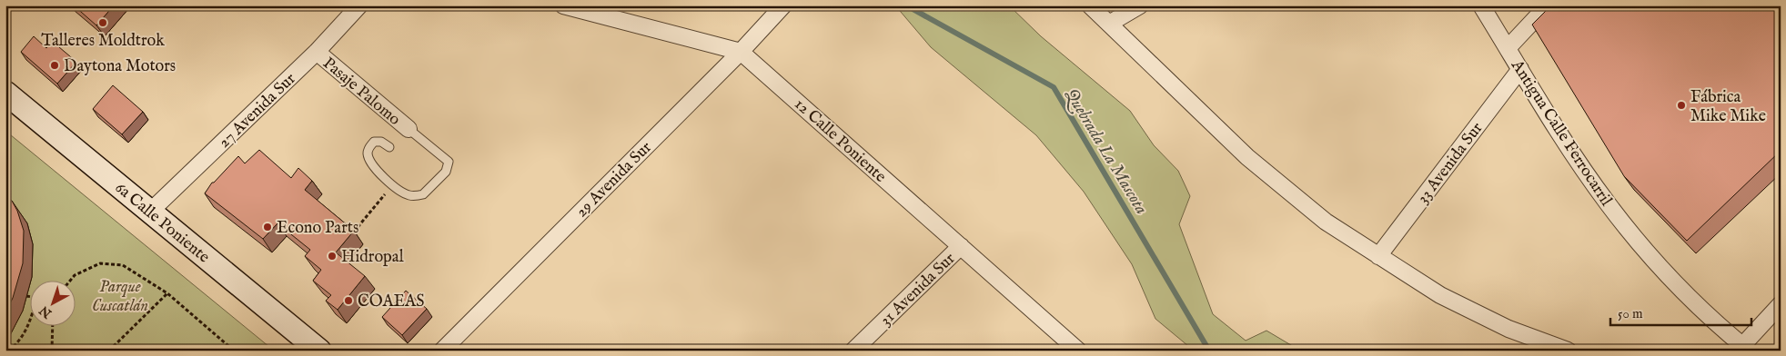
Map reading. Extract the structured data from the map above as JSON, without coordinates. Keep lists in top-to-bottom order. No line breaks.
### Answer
{"streets":{"street":["Pasaje Palomo","27 Avenida Sur","Antigua Calle Ferrocarril","12 Calle Poniente","33 Avenida Sur","29 Avenida Sur","6a Calle Poniente","31 Avenida Sur"]},"crossings":[["Pasaje Palomo","27 Avenida Sur"],["27 Avenida Sur","6a Calle Poniente"],["Antigua Calle Ferrocarril","33 Avenida Sur"],["12 Calle Poniente","29 Avenida Sur"],["12 Calle Poniente","31 Avenida Sur"]],"water":["Quebrada La Mascota"],"parks":["Parque Cuscatlán"],"places":["Talleres Moldtrok","Daytona Motors","Fábrica Mike Mike","Econo Parts","Hidropal","COAEAS"],"scale_bar":"50 m","north":"bottom left"}
